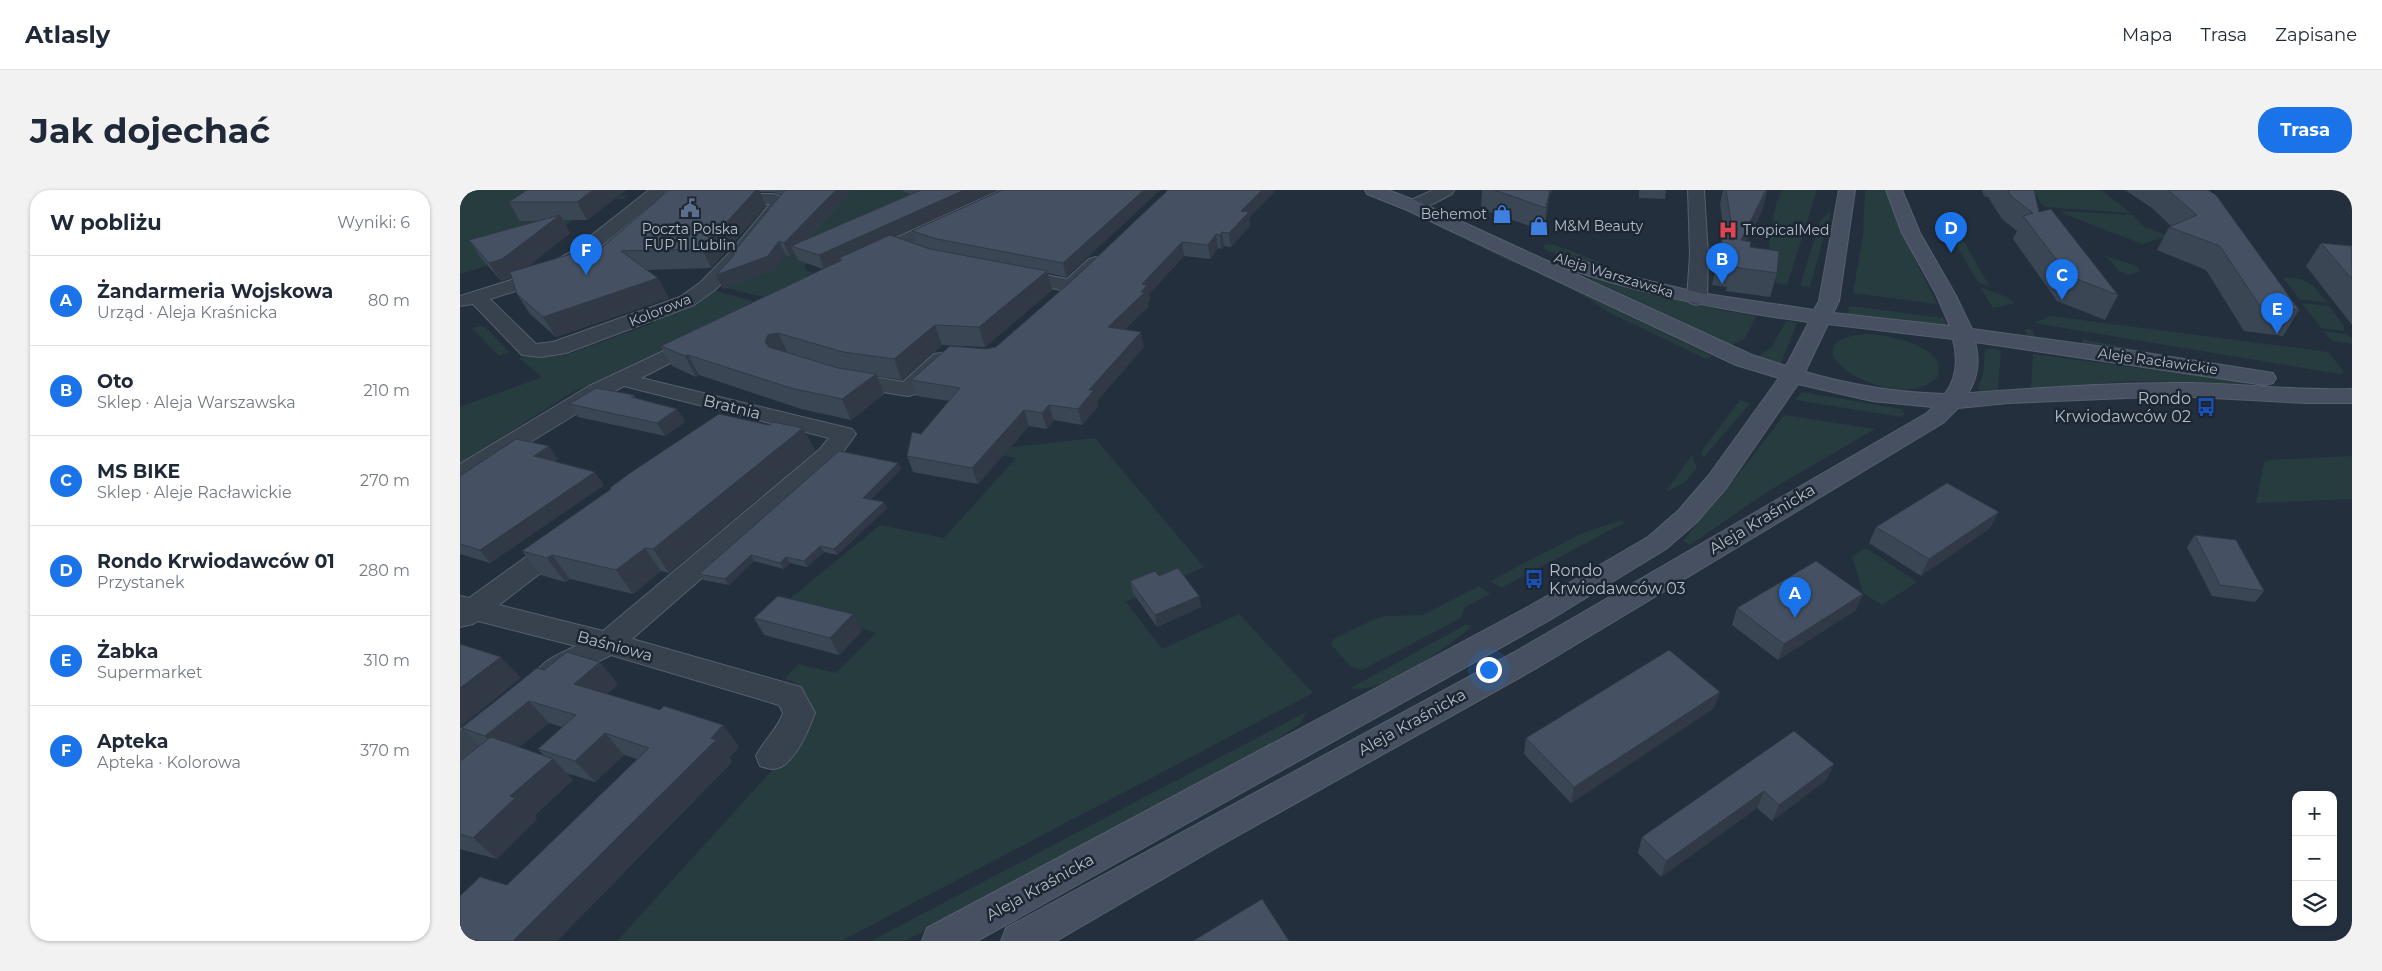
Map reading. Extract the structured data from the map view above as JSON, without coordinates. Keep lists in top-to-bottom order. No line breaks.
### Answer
{"streets":{"main road":["Aleja Warszawska","Aleje Racławickie","Aleja Kraśnicka"],"street":["Kolorowa","Bratnia","Baśniowa"]},"crossings":[["Aleja Warszawska","Aleje Racławickie"],["Aleja Warszawska","Aleja Kraśnicka"],["Aleje Racławickie","Aleja Kraśnicka"],["Bratnia","Baśniowa"]],"places":{"public building":["Poczta Polska FUP 11 Lublin"],"shop":["Behemot","M&M Beauty"],"hospital":["TropicalMed"],"bus stop":["Rondo Krwiodawców 02","Rondo Krwiodawców 03"]},"page":{"header":"Atlasly","nav":["Mapa","Trasa","Zapisane"],"buttons":"Trasa","title":"Jak dojechać","heading":["W pobliżu","Wyniki: 6"],"pins":["D","F","B","C","E","A"],"list":[{"mark":"A","name":"Żandarmeria Wojskowa","note":"Urząd · Aleja Kraśnicka","value":"80 m"},{"mark":"B","name":"Oto","note":"Sklep · Aleja Warszawska","value":"210 m"},{"mark":"C","name":"MS BIKE","note":"Sklep · Aleje Racławickie","value":"270 m"},{"mark":"D","name":"Rondo Krwiodawców 01","note":"Przystanek","value":"280 m"},{"mark":"E","name":"Żabka","note":"Supermarket","value":"310 m"},{"mark":"F","name":"Apteka","note":"Apteka · Kolorowa","value":"370 m"}],"map_buttons":["+","−"]}}
